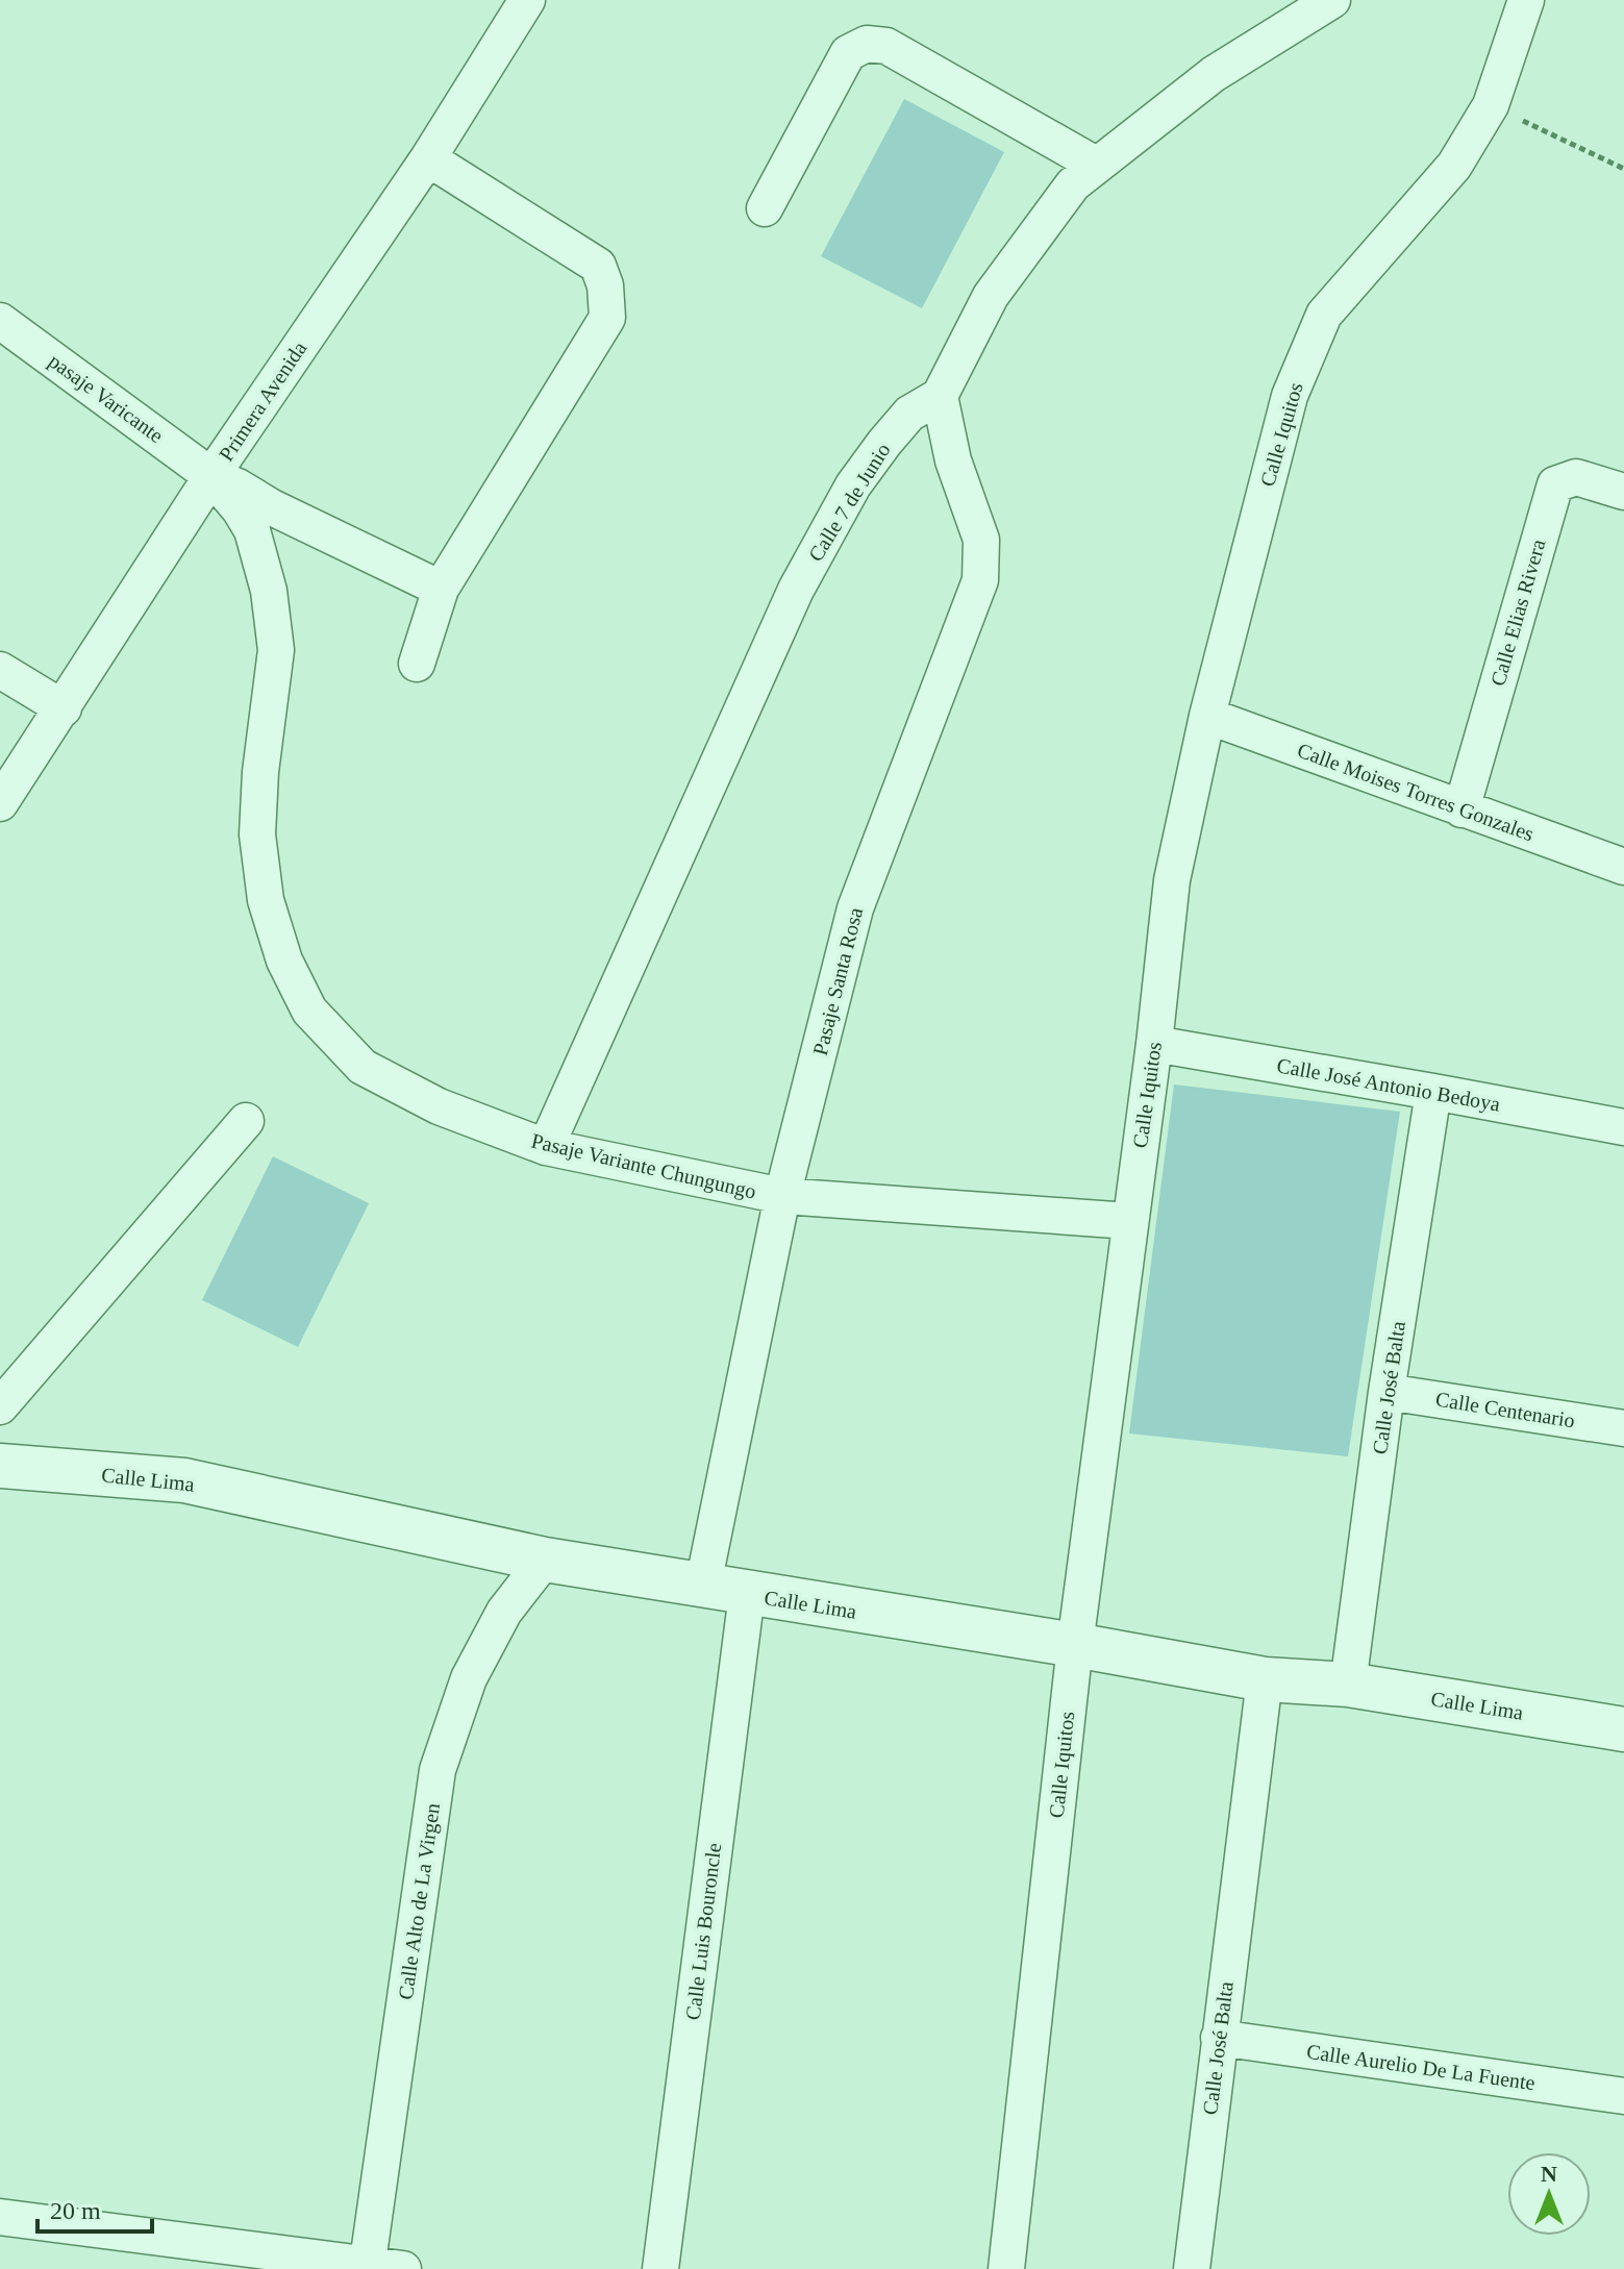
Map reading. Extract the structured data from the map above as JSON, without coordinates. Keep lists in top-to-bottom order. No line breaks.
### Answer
{"streets":{"street":["pasaje Varicante","Primera Avenida","Calle Iquitos","Calle 7 de Junio","Calle Elias Rivera","Calle Moises Torres Gonzales","Pasaje Santa Rosa","Calle José Antonio Bedoya","Pasaje Variante Chungungo","Calle José Balta","Calle Centenario","Calle Lima","Calle Alto de La Virgen","Calle Luis Bouroncle","Calle Aurelio De La Fuente"]},"crossings":[["pasaje Varicante","Primera Avenida"],["pasaje Varicante","Pasaje Variante Chungungo"],["Primera Avenida","Pasaje Variante Chungungo"],["Calle Iquitos","Calle Moises Torres Gonzales"],["Calle Iquitos","Calle José Antonio Bedoya"],["Calle Iquitos","Pasaje Variante Chungungo"],["Calle Iquitos","Calle Lima"],["Calle 7 de Junio","Pasaje Santa Rosa"],["Calle 7 de Junio","Pasaje Variante Chungungo"],["Calle Elias Rivera","Calle Moises Torres Gonzales"],["Pasaje Santa Rosa","Pasaje Variante Chungungo"],["Pasaje Santa Rosa","Calle Lima"],["Calle José Antonio Bedoya","Calle José Balta"],["Calle José Balta","Calle Centenario"],["Calle José Balta","Calle Lima"],["Calle José Balta","Calle Aurelio De La Fuente"],["Calle Lima","Calle Alto de La Virgen"],["Calle Lima","Calle Luis Bouroncle"]],"scale_bar":"20 m","north":"top"}
